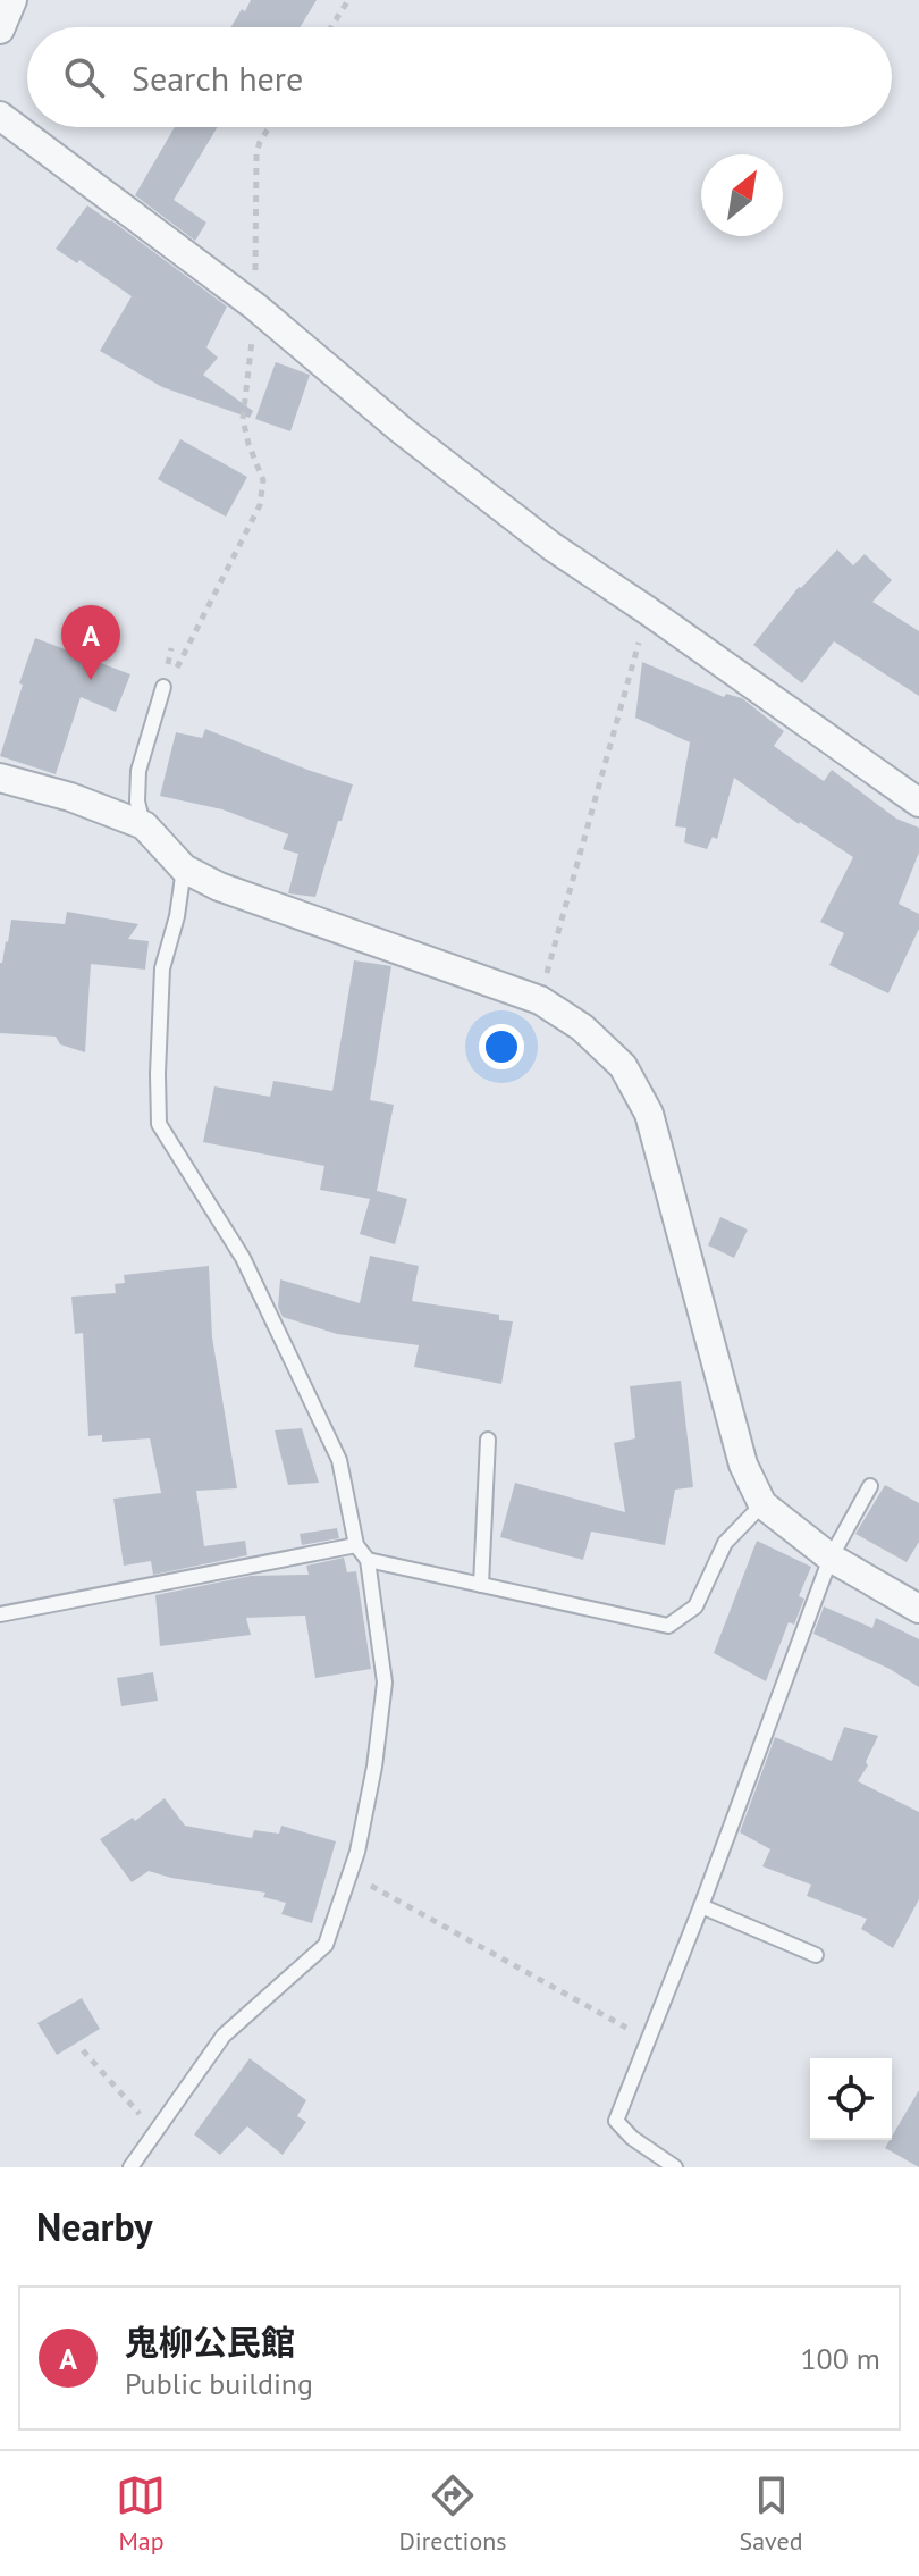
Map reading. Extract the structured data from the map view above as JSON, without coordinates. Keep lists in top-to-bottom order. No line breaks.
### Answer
{"north":"top right","page":{"search":"Search here","pins":"A","heading":"Nearby","list":[{"mark":"A","name":"鬼柳公民館","note":"Public building","value":"100 m"}],"nav":["Map","Directions","Saved"]}}
